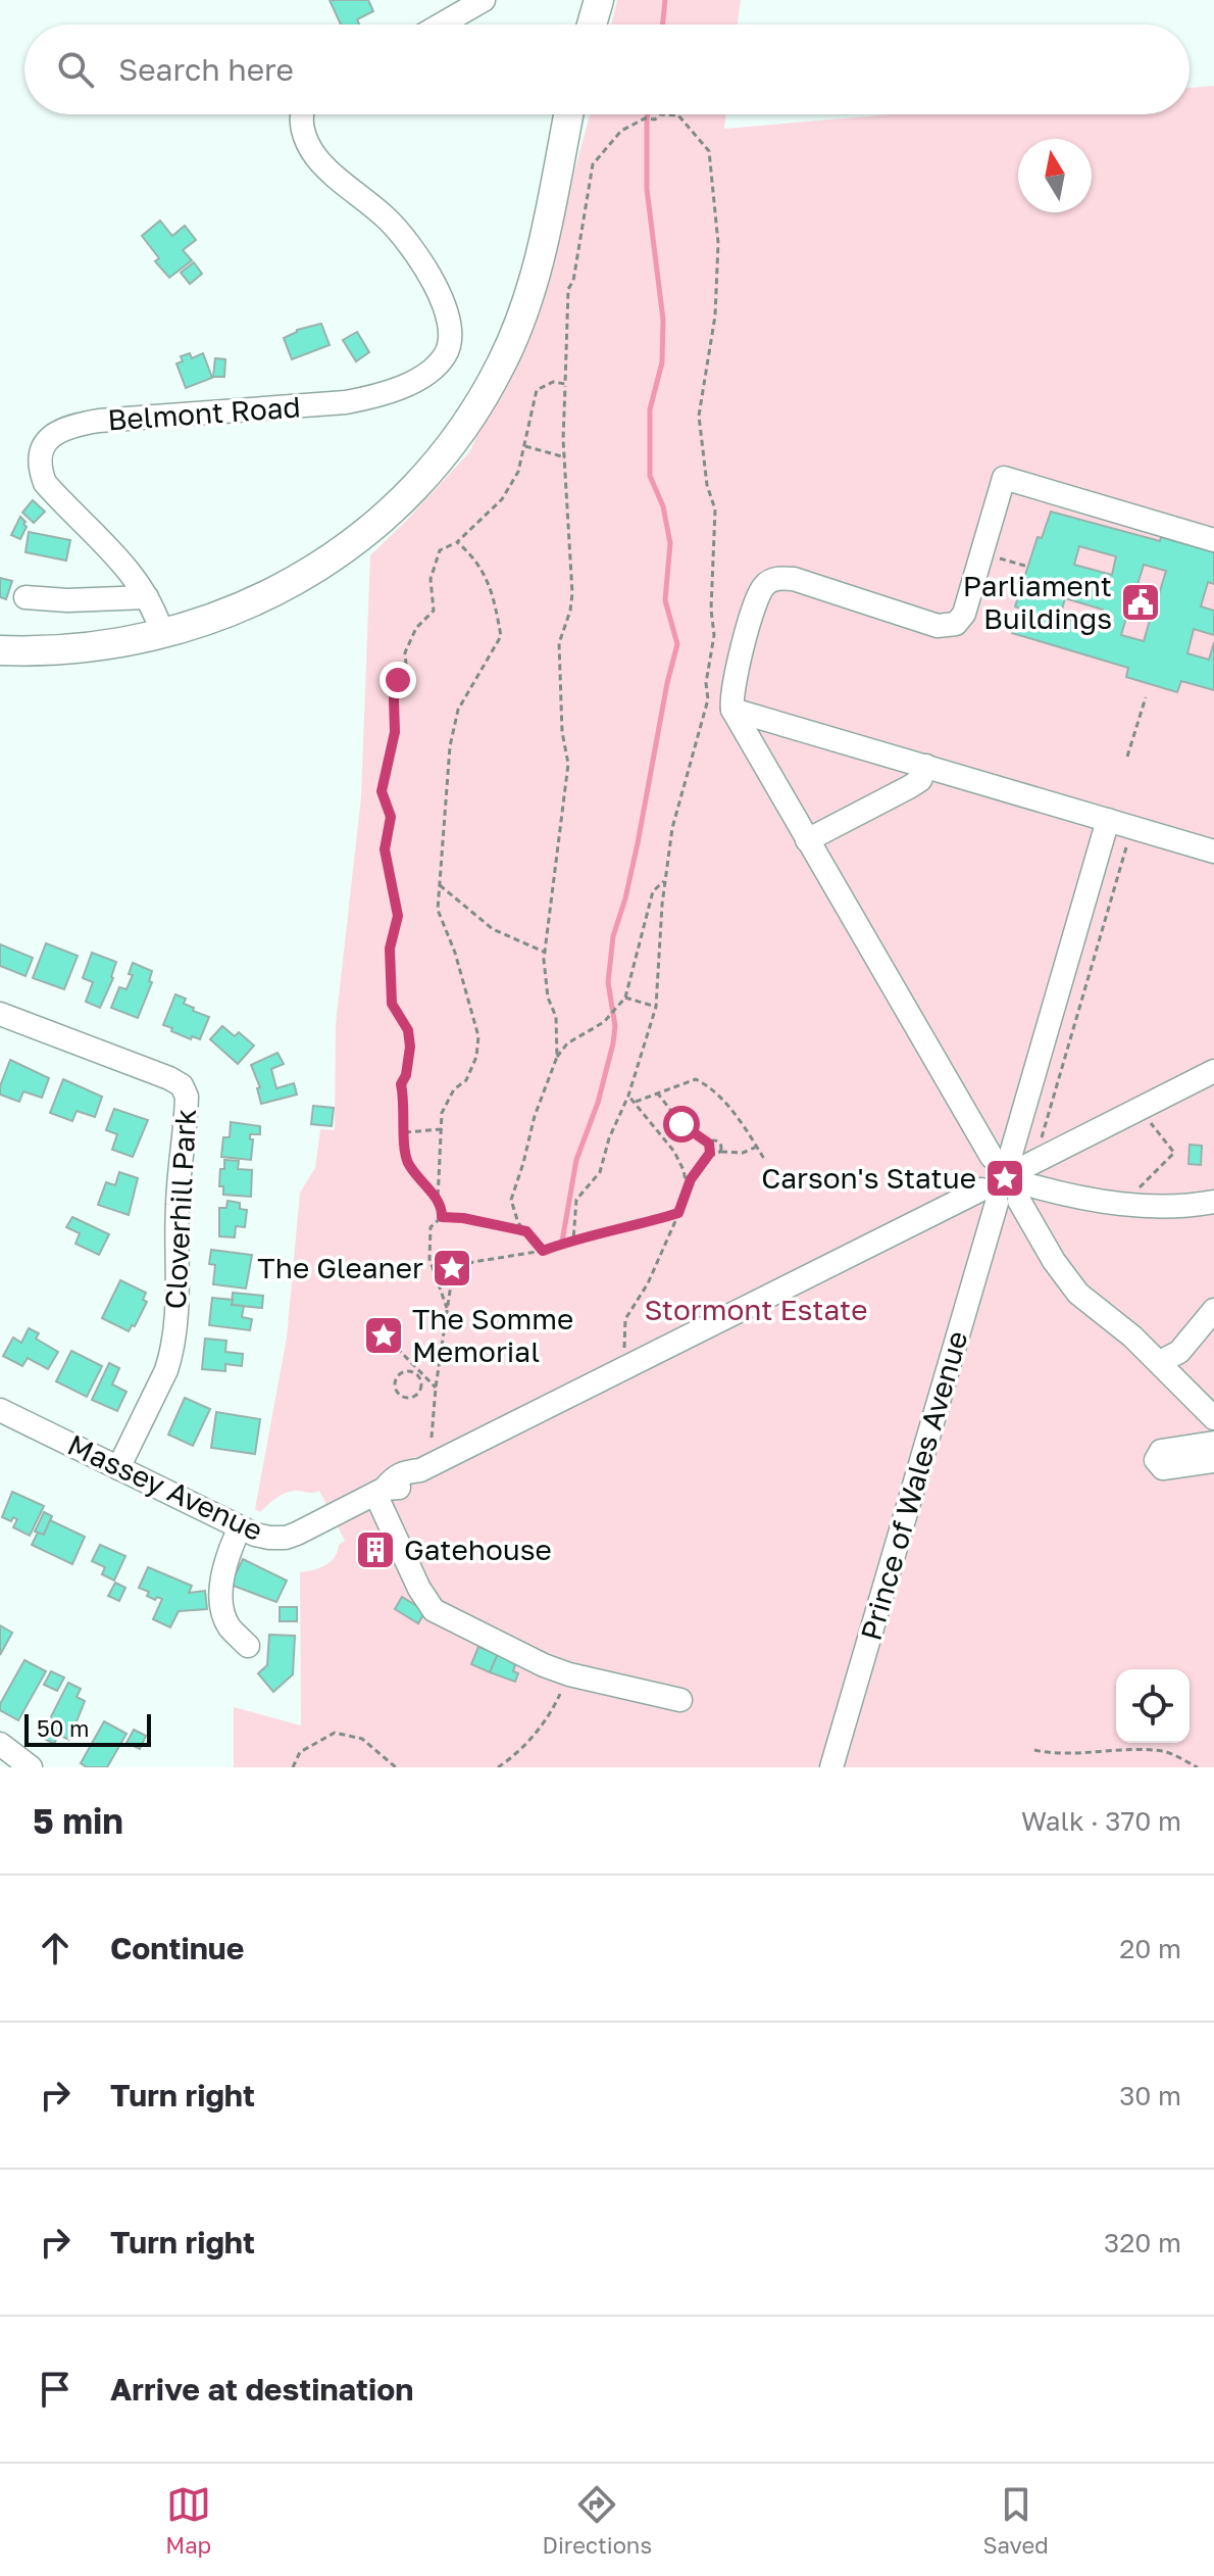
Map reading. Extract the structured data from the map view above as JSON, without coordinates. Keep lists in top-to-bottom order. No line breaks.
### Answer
{"streets":{"street":["Belmont Road","Cloverhill Park","Prince of Wales Avenue","Massey Avenue"]},"crossings":[["Cloverhill Park","Massey Avenue"],["Prince of Wales Avenue","Massey Avenue"]],"parks":["Stormont Estate"],"places":{"public building":["Parliament Buildings"],"place":["Carson's Statue","The Gleaner","The Somme Memorial"],"building":["Gatehouse"]},"scale_bar":"50 m","north":"top","page":{"search":"Search here","scale":"50 m","heading":["5 min","Walk · 370 m"],"list":[["Continue","20 m"],["Turn right","30 m"],["Turn right","320 m"],"Arrive at destination"],"nav":["Map","Directions","Saved"]}}
